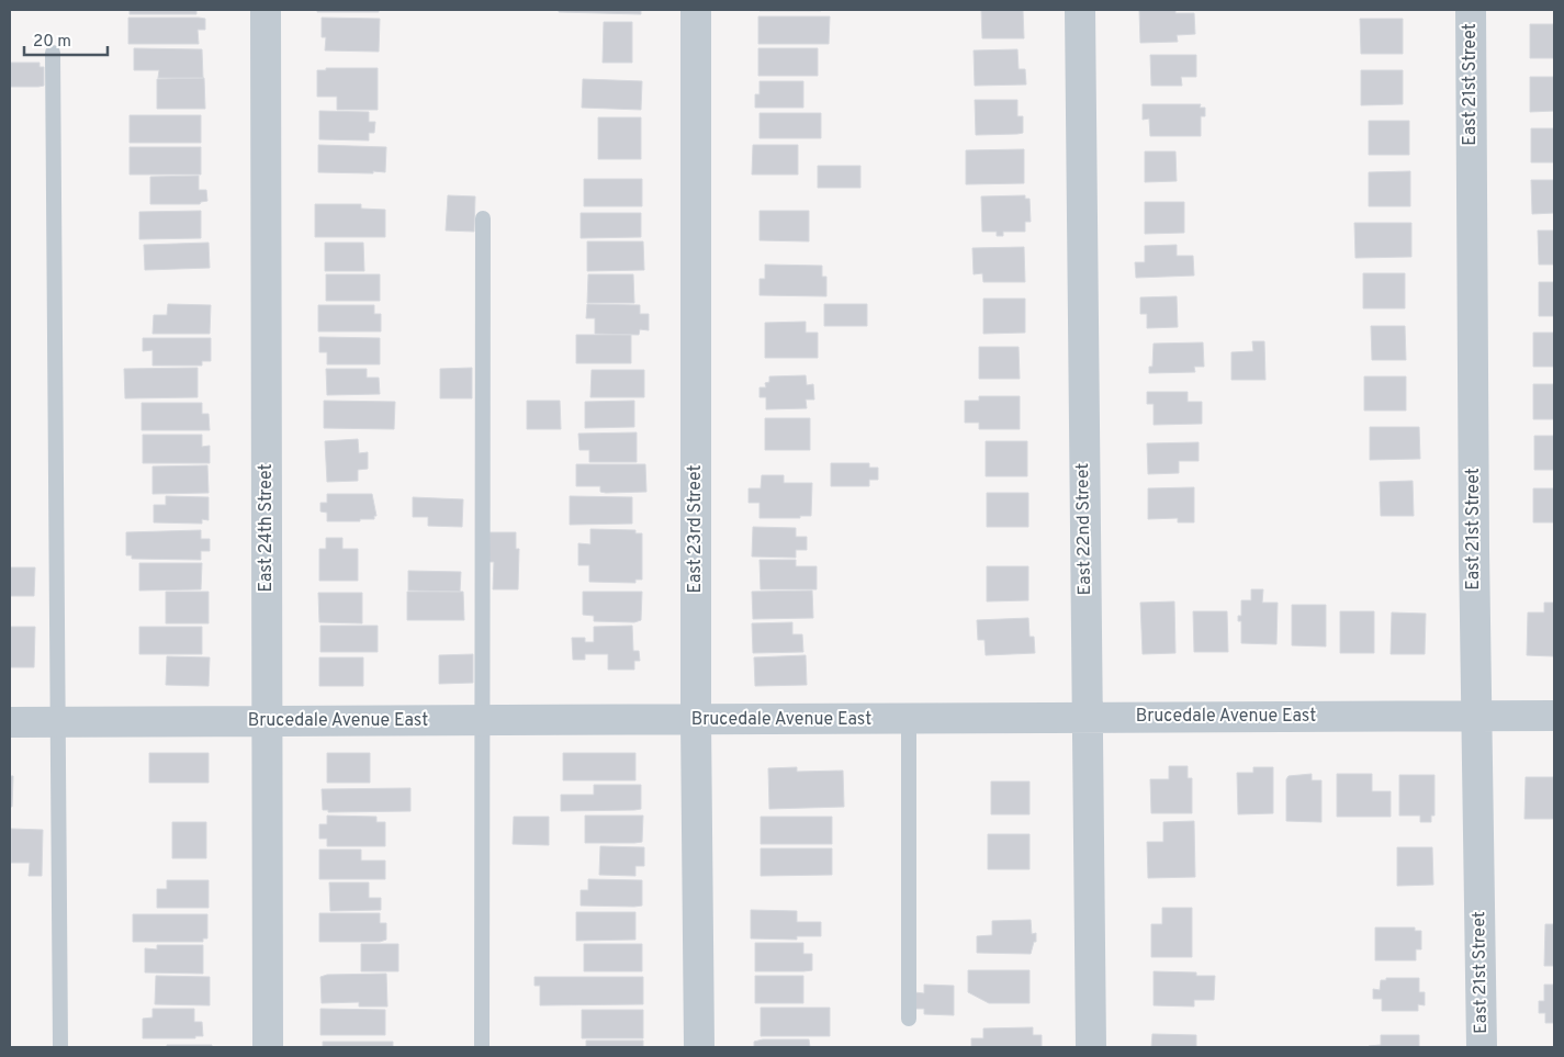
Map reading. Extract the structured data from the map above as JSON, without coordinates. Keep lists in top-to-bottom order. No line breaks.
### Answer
{"streets":{"street":["East 21st Street","East 24th Street","East 23rd Street","East 22nd Street","Brucedale Avenue East"]},"crossings":[["East 21st Street","Brucedale Avenue East"],["East 24th Street","Brucedale Avenue East"],["East 23rd Street","Brucedale Avenue East"],["East 22nd Street","Brucedale Avenue East"]],"scale_bar":"20 m"}
